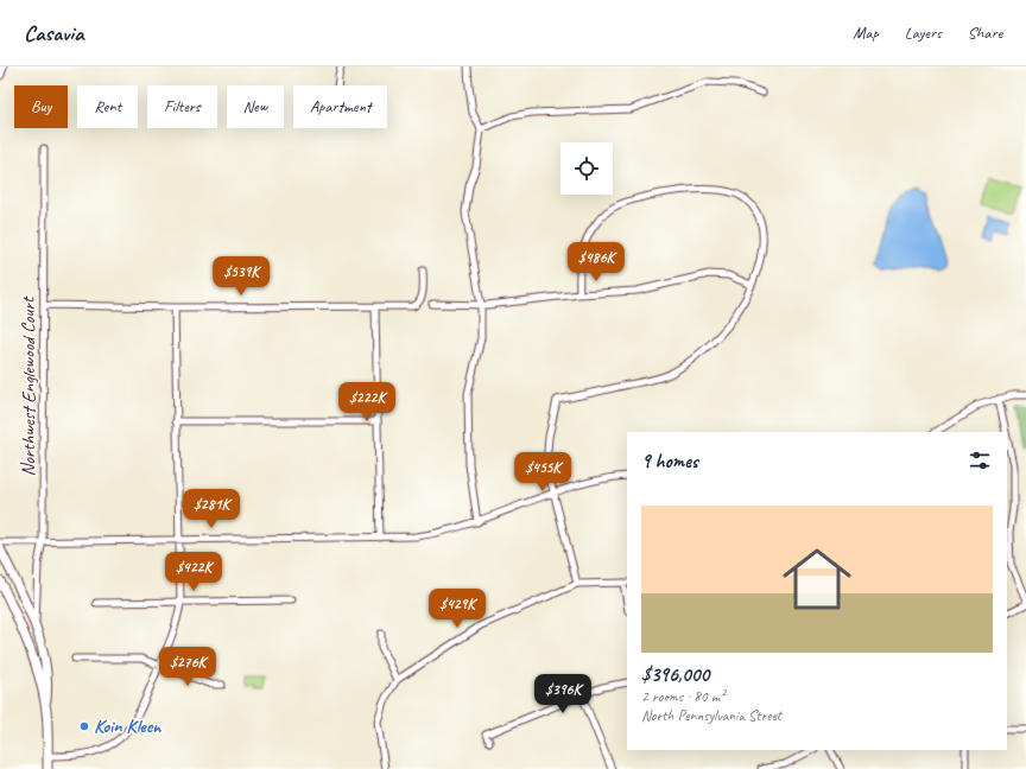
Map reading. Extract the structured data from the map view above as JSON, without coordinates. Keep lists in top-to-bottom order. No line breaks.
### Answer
{"streets":{"street":["Northwest Englewood Court"]},"places":["Koin Kleen"],"page":{"header":"Casavia","nav":["Map","Layers","Share"],"chip":["Buy","Rent","Filters","New","Apartment"],"price":["$486K","$539K","$222K","$455K","$281K","$422K","$429K","$276K","$396K"],"heading":"9 homes","list":[{"name":"$396,000","note":"2 rooms · 80 m² · North Pennsylvania Street"}]}}
